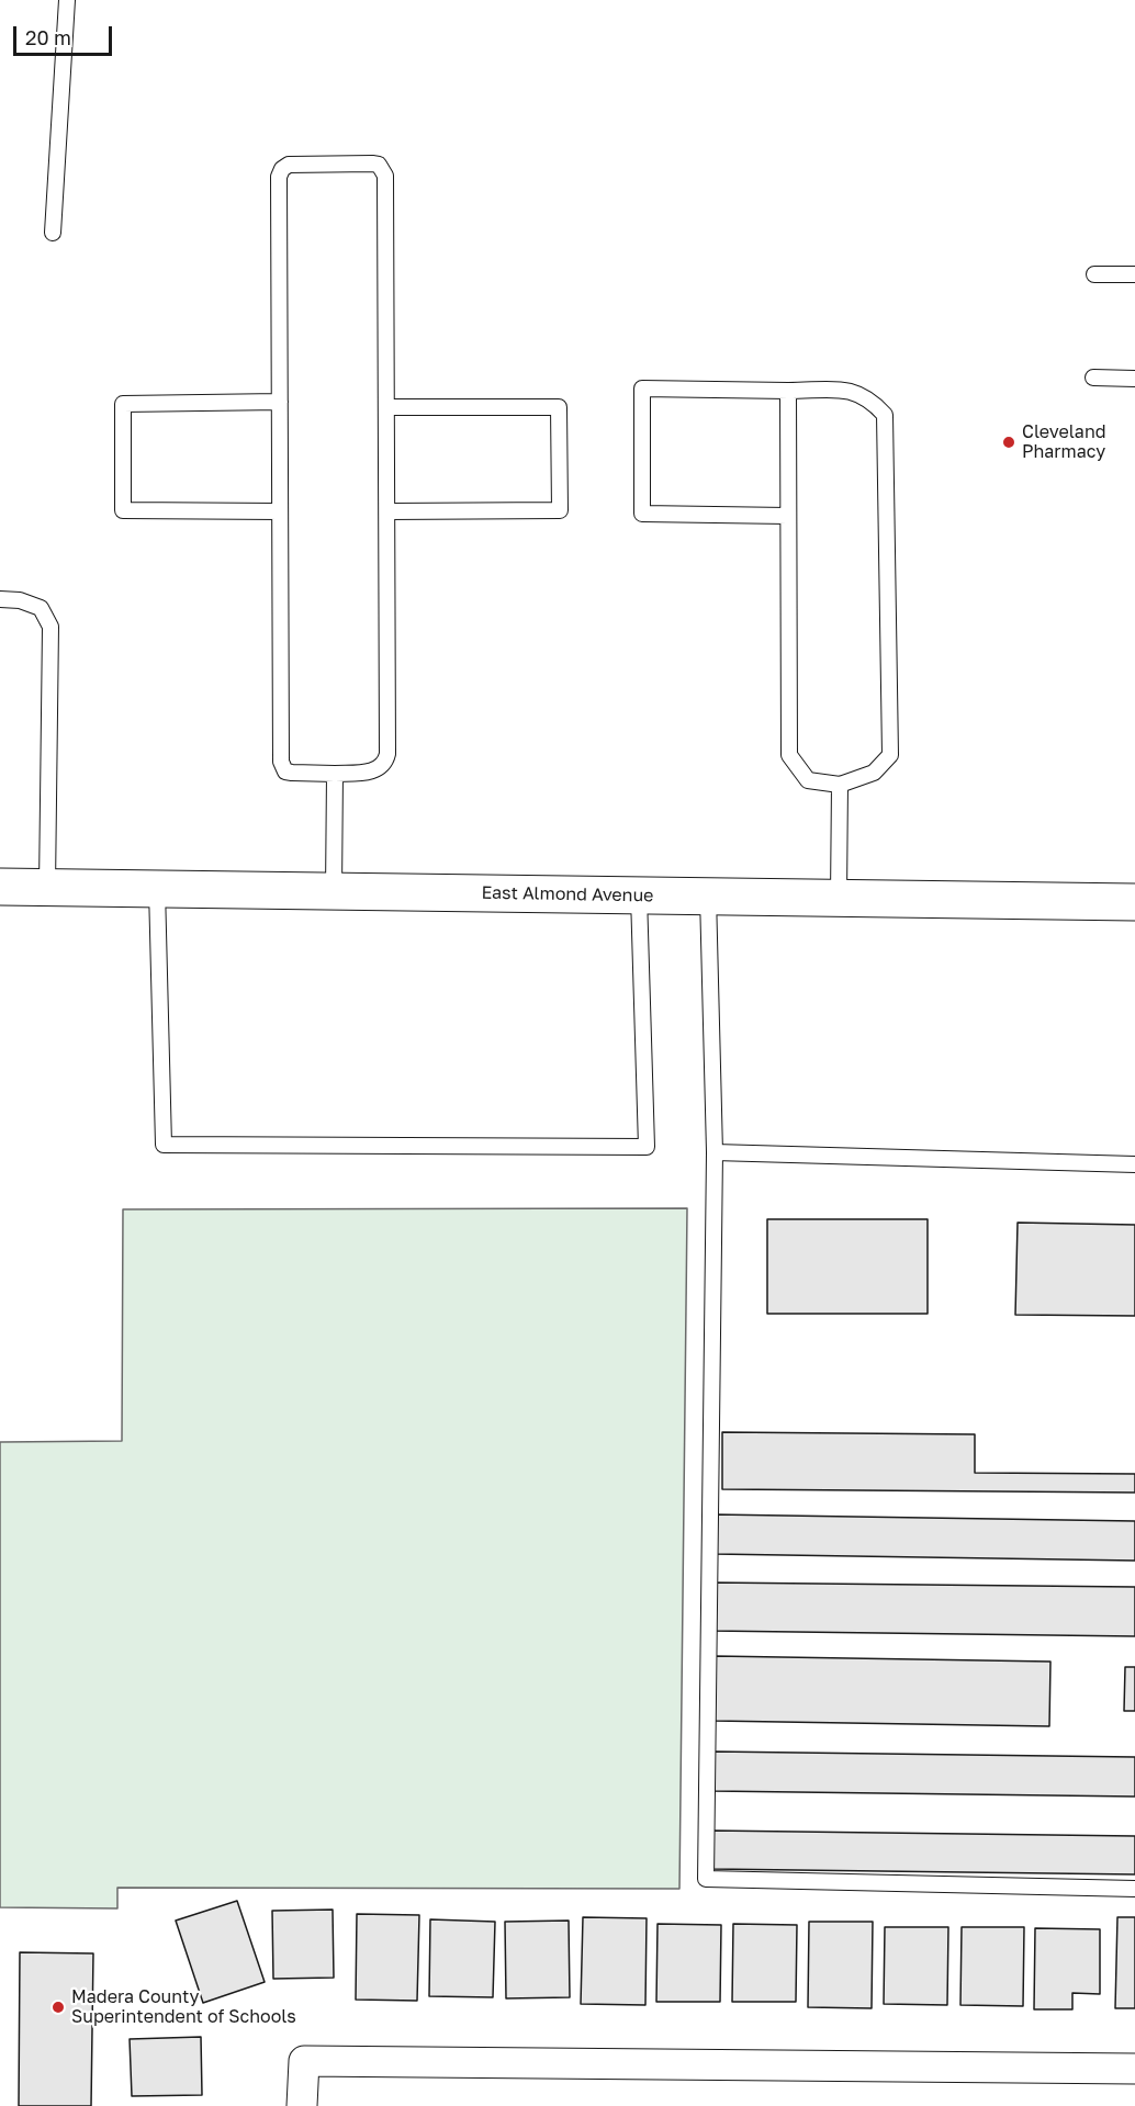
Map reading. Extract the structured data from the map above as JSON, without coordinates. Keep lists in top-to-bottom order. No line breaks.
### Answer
{"streets":{"main road":["East Almond Avenue"]},"places":["Cleveland Pharmacy","Madera County Superintendent of Schools"],"scale_bar":"20 m"}
